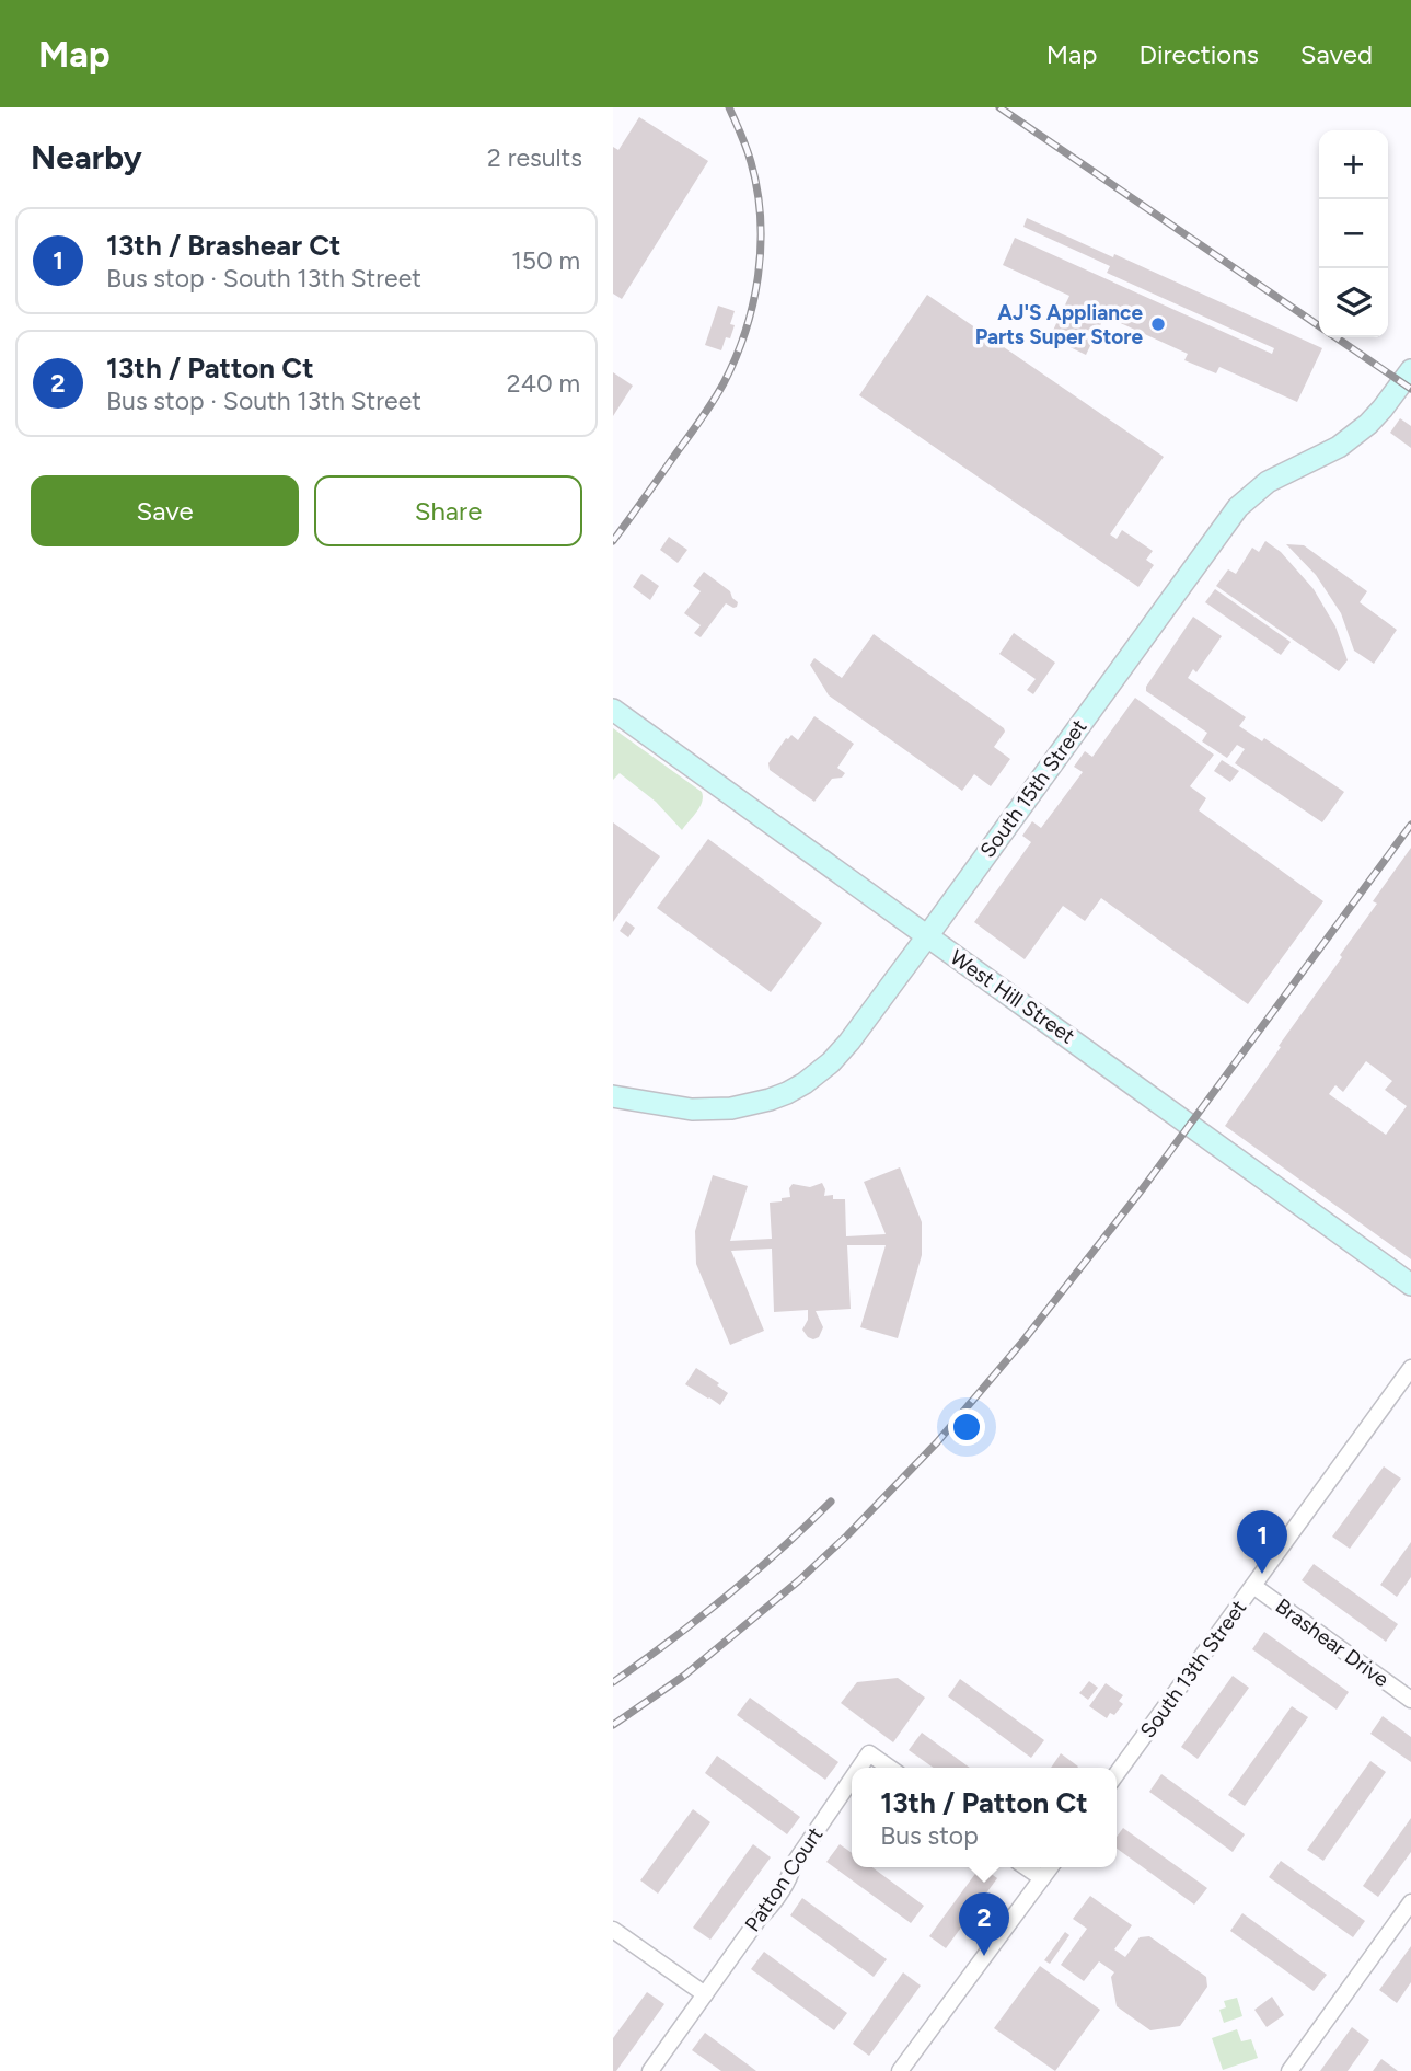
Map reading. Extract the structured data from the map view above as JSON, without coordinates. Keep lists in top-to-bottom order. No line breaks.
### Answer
{"streets":{"street":["South 15th Street","West Hill Street","Brashear Drive","South 13th Street","Patton Court"]},"crossings":[["South 15th Street","West Hill Street"],["Brashear Drive","South 13th Street"]],"places":["AJ'S Appliance Parts Super Store"],"page":{"header":"Map","nav":["Map","Directions","Saved"],"heading":["Nearby","2 results"],"map_buttons":["+","−"],"list":[{"mark":"1","name":"13th / Brashear Ct","note":"Bus stop · South 13th Street","value":"150 m"},{"mark":"2","name":"13th / Patton Ct","note":"Bus stop · South 13th Street","value":"240 m"}],"buttons":["Save","Share"],"pins":["1","2"],"popup":["13th / Patton Ct","Bus stop"]}}
